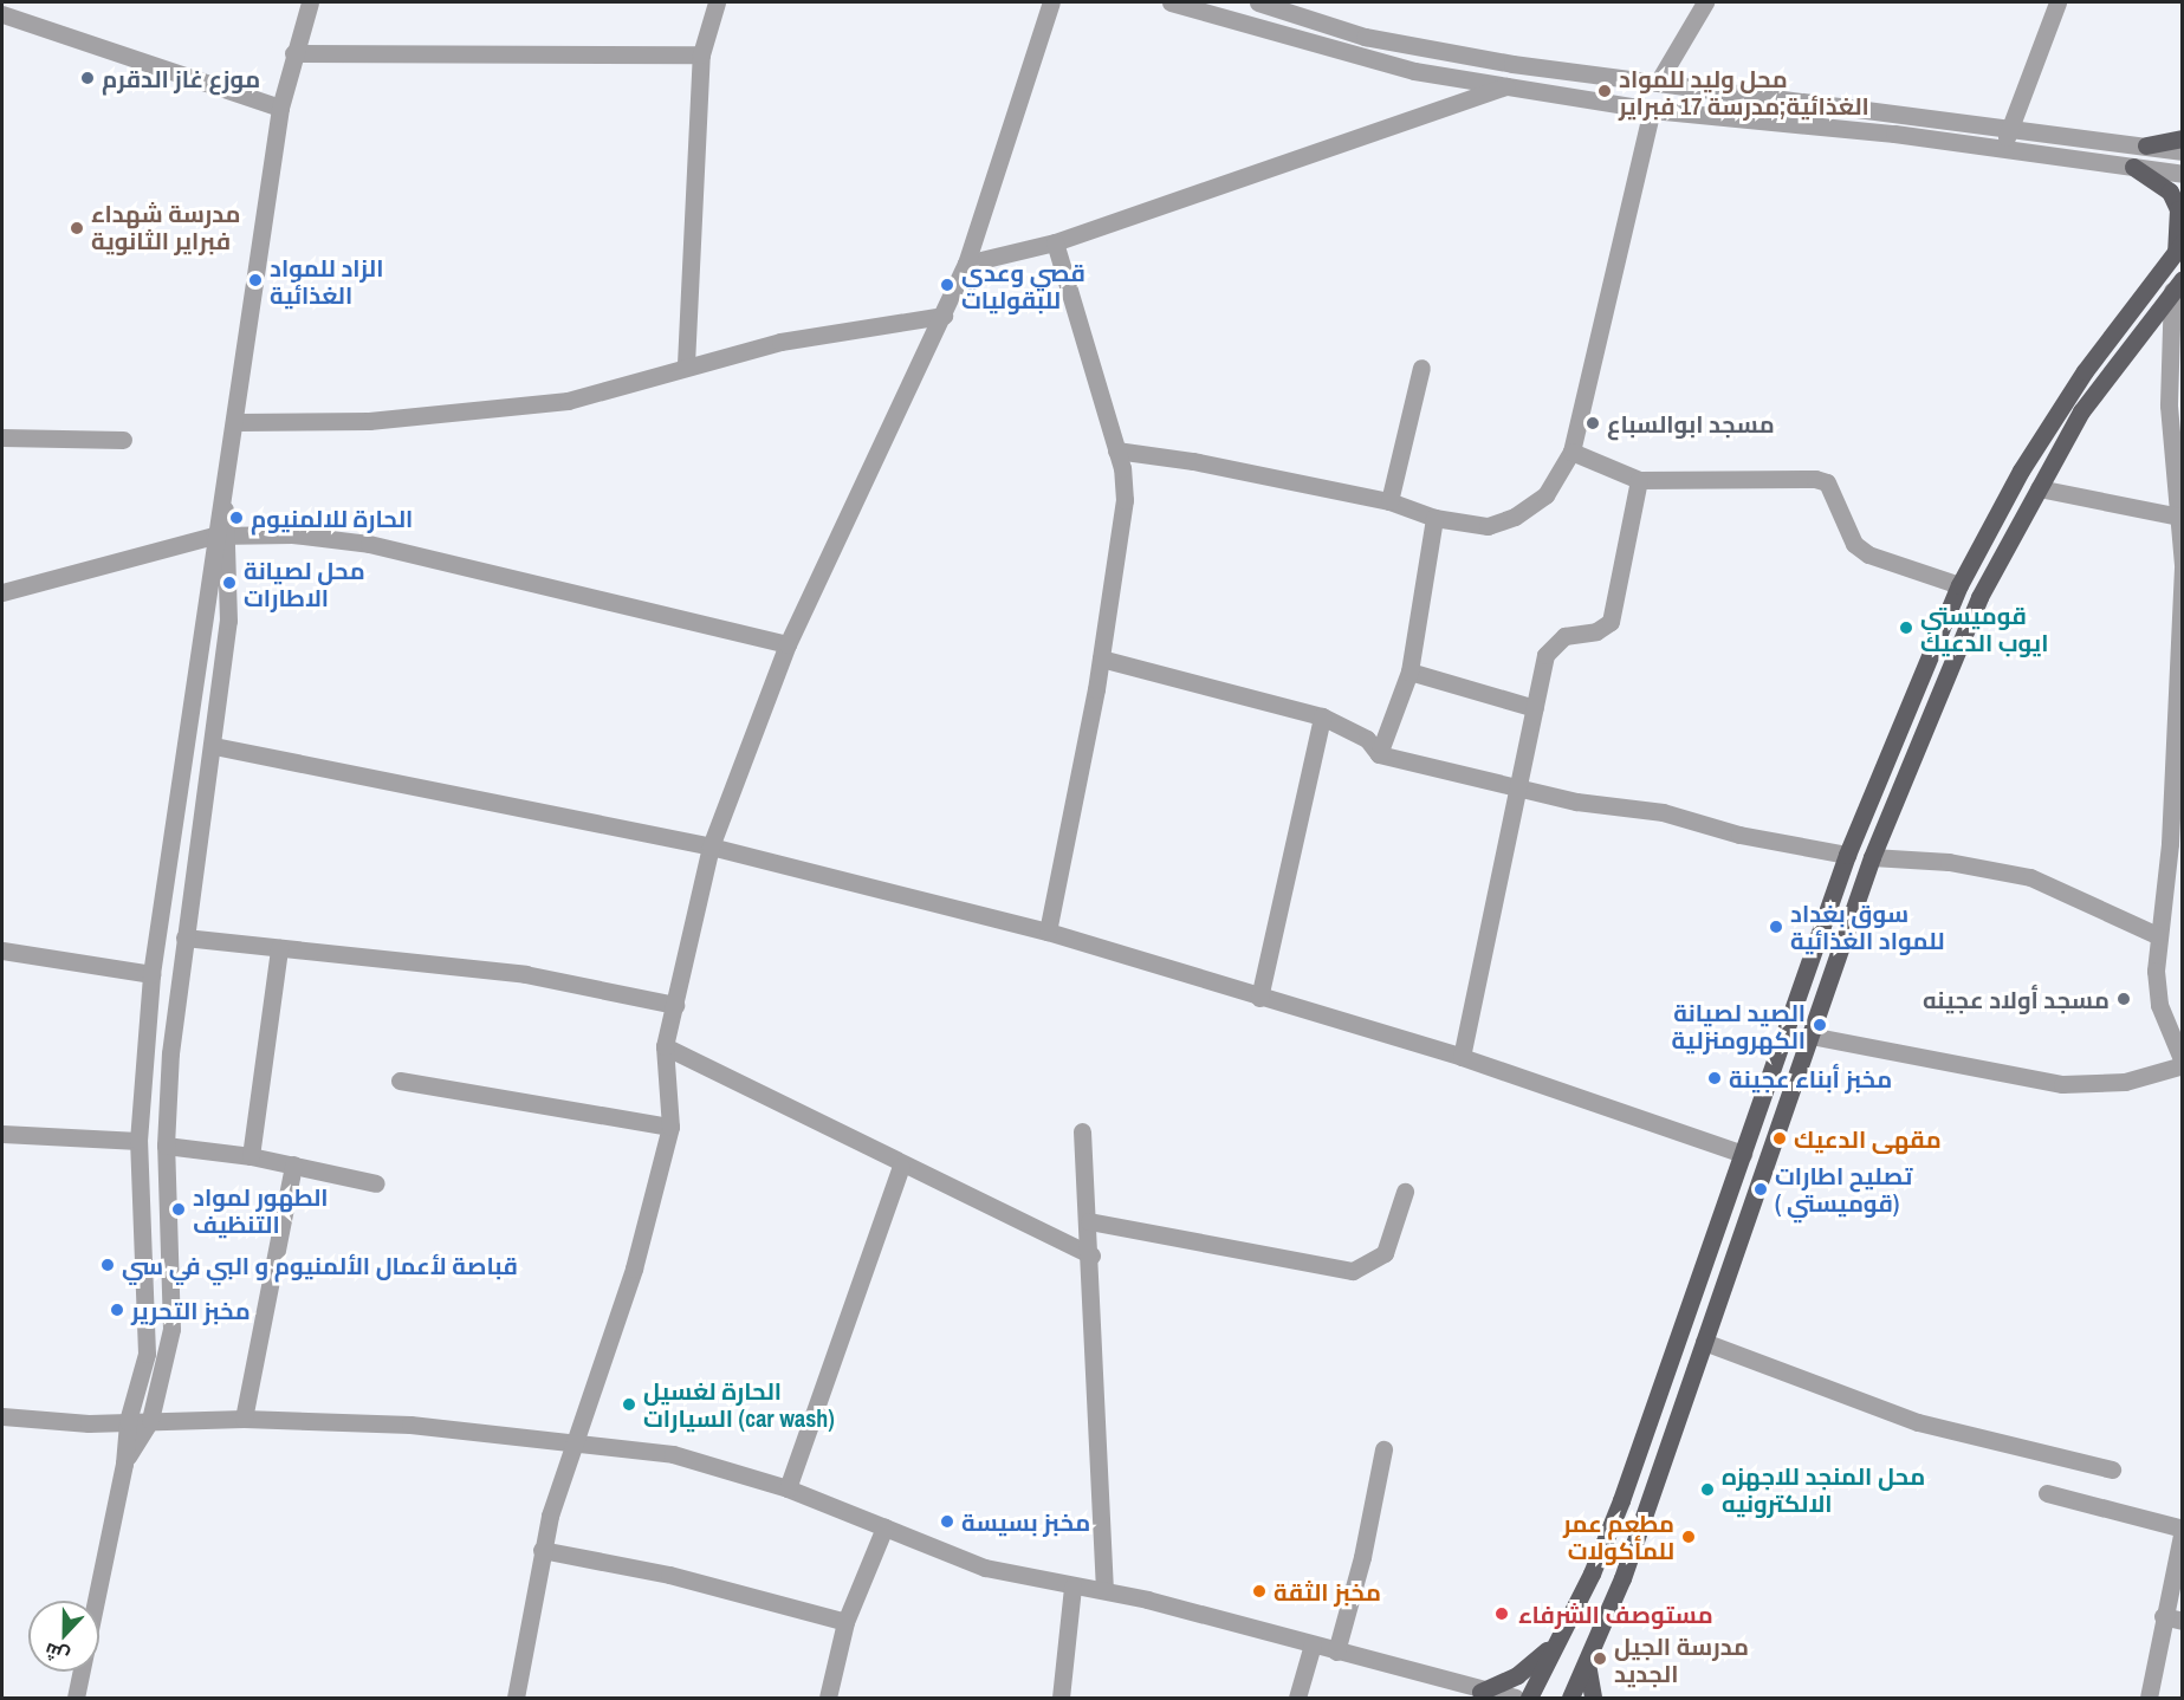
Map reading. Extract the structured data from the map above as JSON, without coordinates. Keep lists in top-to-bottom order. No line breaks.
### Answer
{"places":["موزع غاز الدقرم","محل وليد للمواد الغذائية;مدرسة 17 فبراير","مدرسة شهداء فبراير الثانوية","الزاد للمواد الغذائية","قصي وعدي للبقوليات","مسجد ابوالسباع","الحارة للالمنيوم","محل لصيانة الاطارات","قوميستي ايوب الدعيك","سوق بغداد للمواد الغذائية","مسجد أولاد عجينه","الصيد لصيانة الكهرومنزلية","مخبز أبناء عجينة","مقهى الدعيك","تصليح اطارات ( قوميستي)","الطهور لمواد التنظيف","قباصة لأعمال الألمنيوم و البي في سي","مخبز التحرير","الحارة لغسيل السيارات (car wash)","محل المنجد للاجهزه الالكترونيه","مخبز بسيسة","مطعم عمر للمأكولات","مخبز الثقة","مستوصف الشرفاء","مدرسة الجيل الجديد"],"north":"bottom"}
